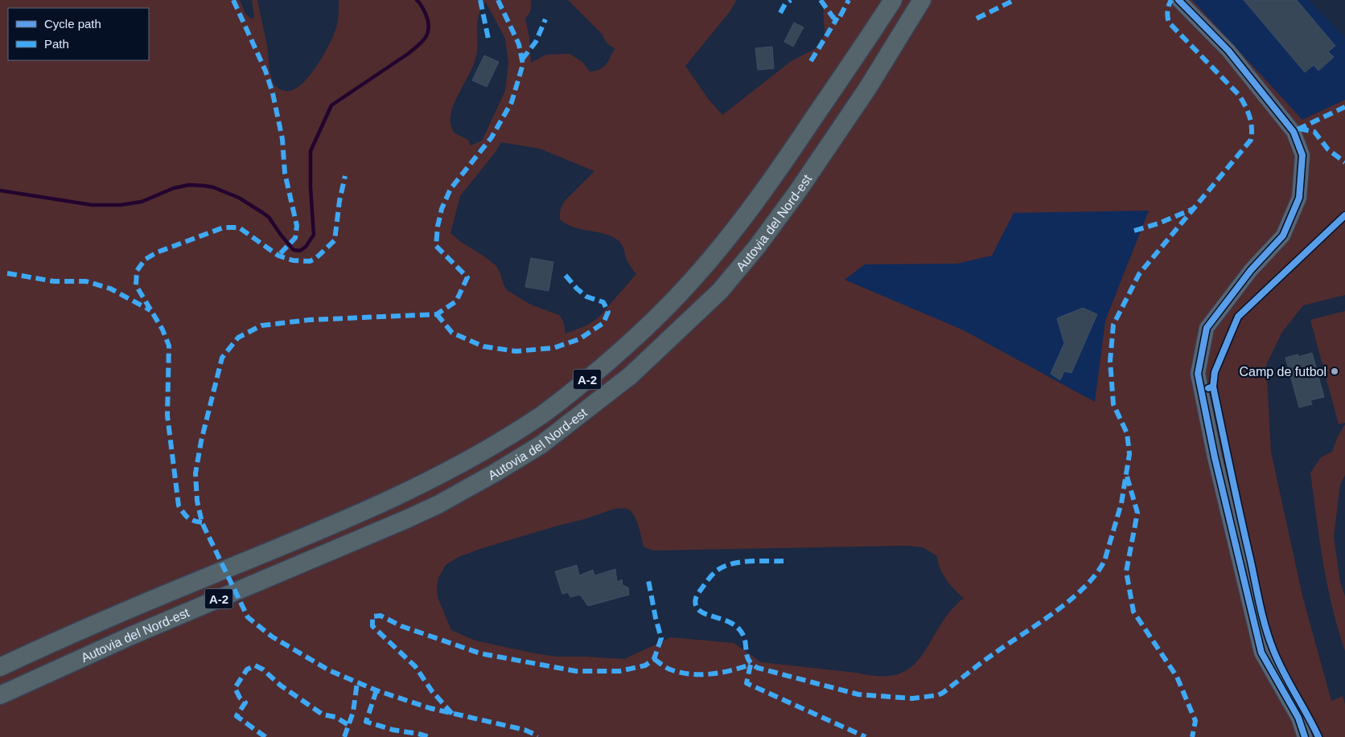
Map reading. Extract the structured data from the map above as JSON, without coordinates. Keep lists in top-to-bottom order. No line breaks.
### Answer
{"streets":{"highway":["Autovia del Nord-est","A-2"]},"places":["Camp de futbol"],"legend":["Cycle path","Path"]}
